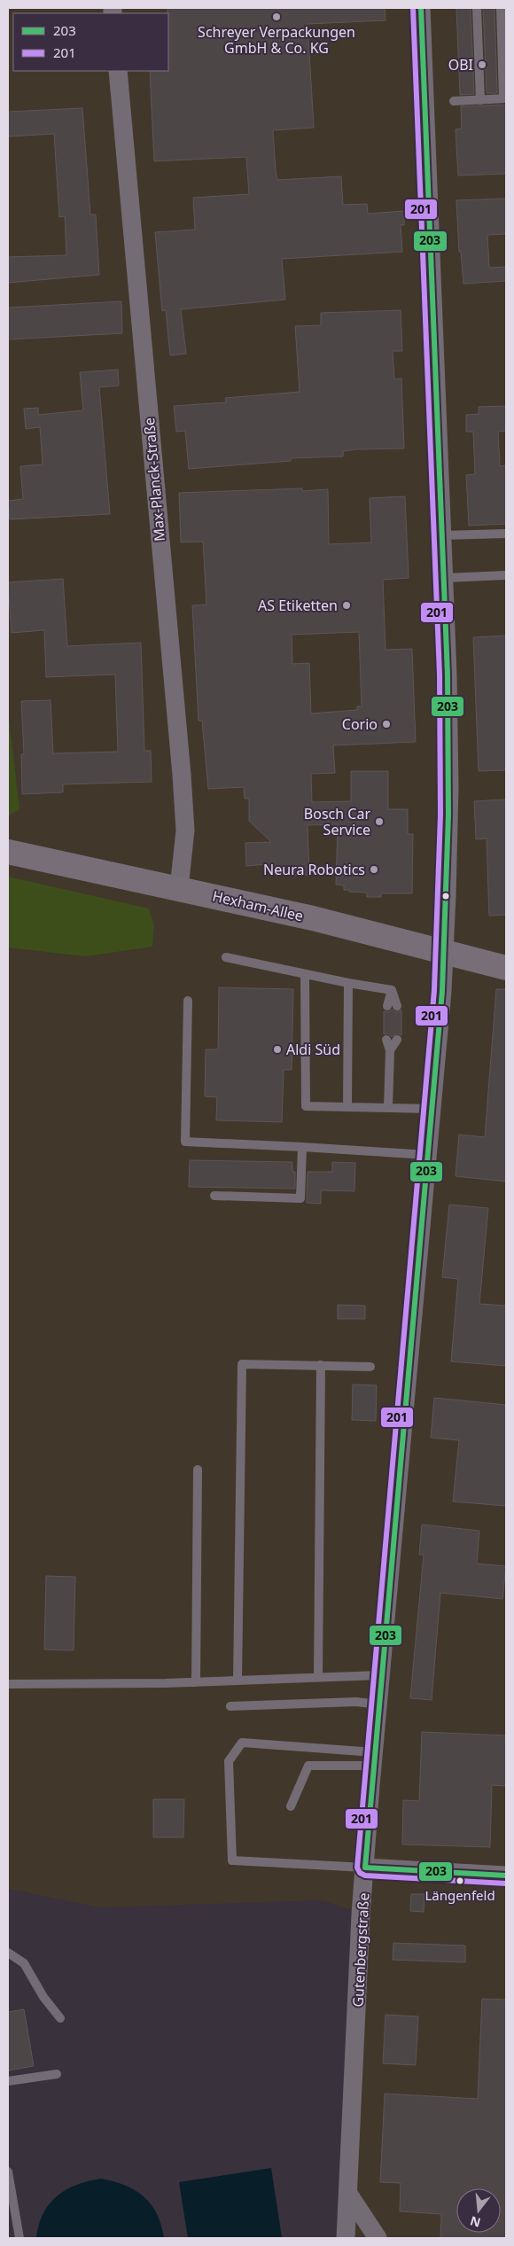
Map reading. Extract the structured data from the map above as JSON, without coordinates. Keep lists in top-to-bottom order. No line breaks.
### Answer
{"streets":{"main road":["Hexham-Allee"],"street":["Max-Planck-Straße","Gutenbergstraße"]},"crossings":[["Max-Planck-Straße","Hexham-Allee"],["Hexham-Allee","Gutenbergstraße"]],"places":["Schreyer Verpackungen GmbH & Co. KG","OBI","AS Etiketten","Corio","Bosch Car Service","Neura Robotics","Aldi Süd","Längenfeld"],"lines":["transit line 203","transit line 201"],"legend":["203","201"],"north":"bottom"}
